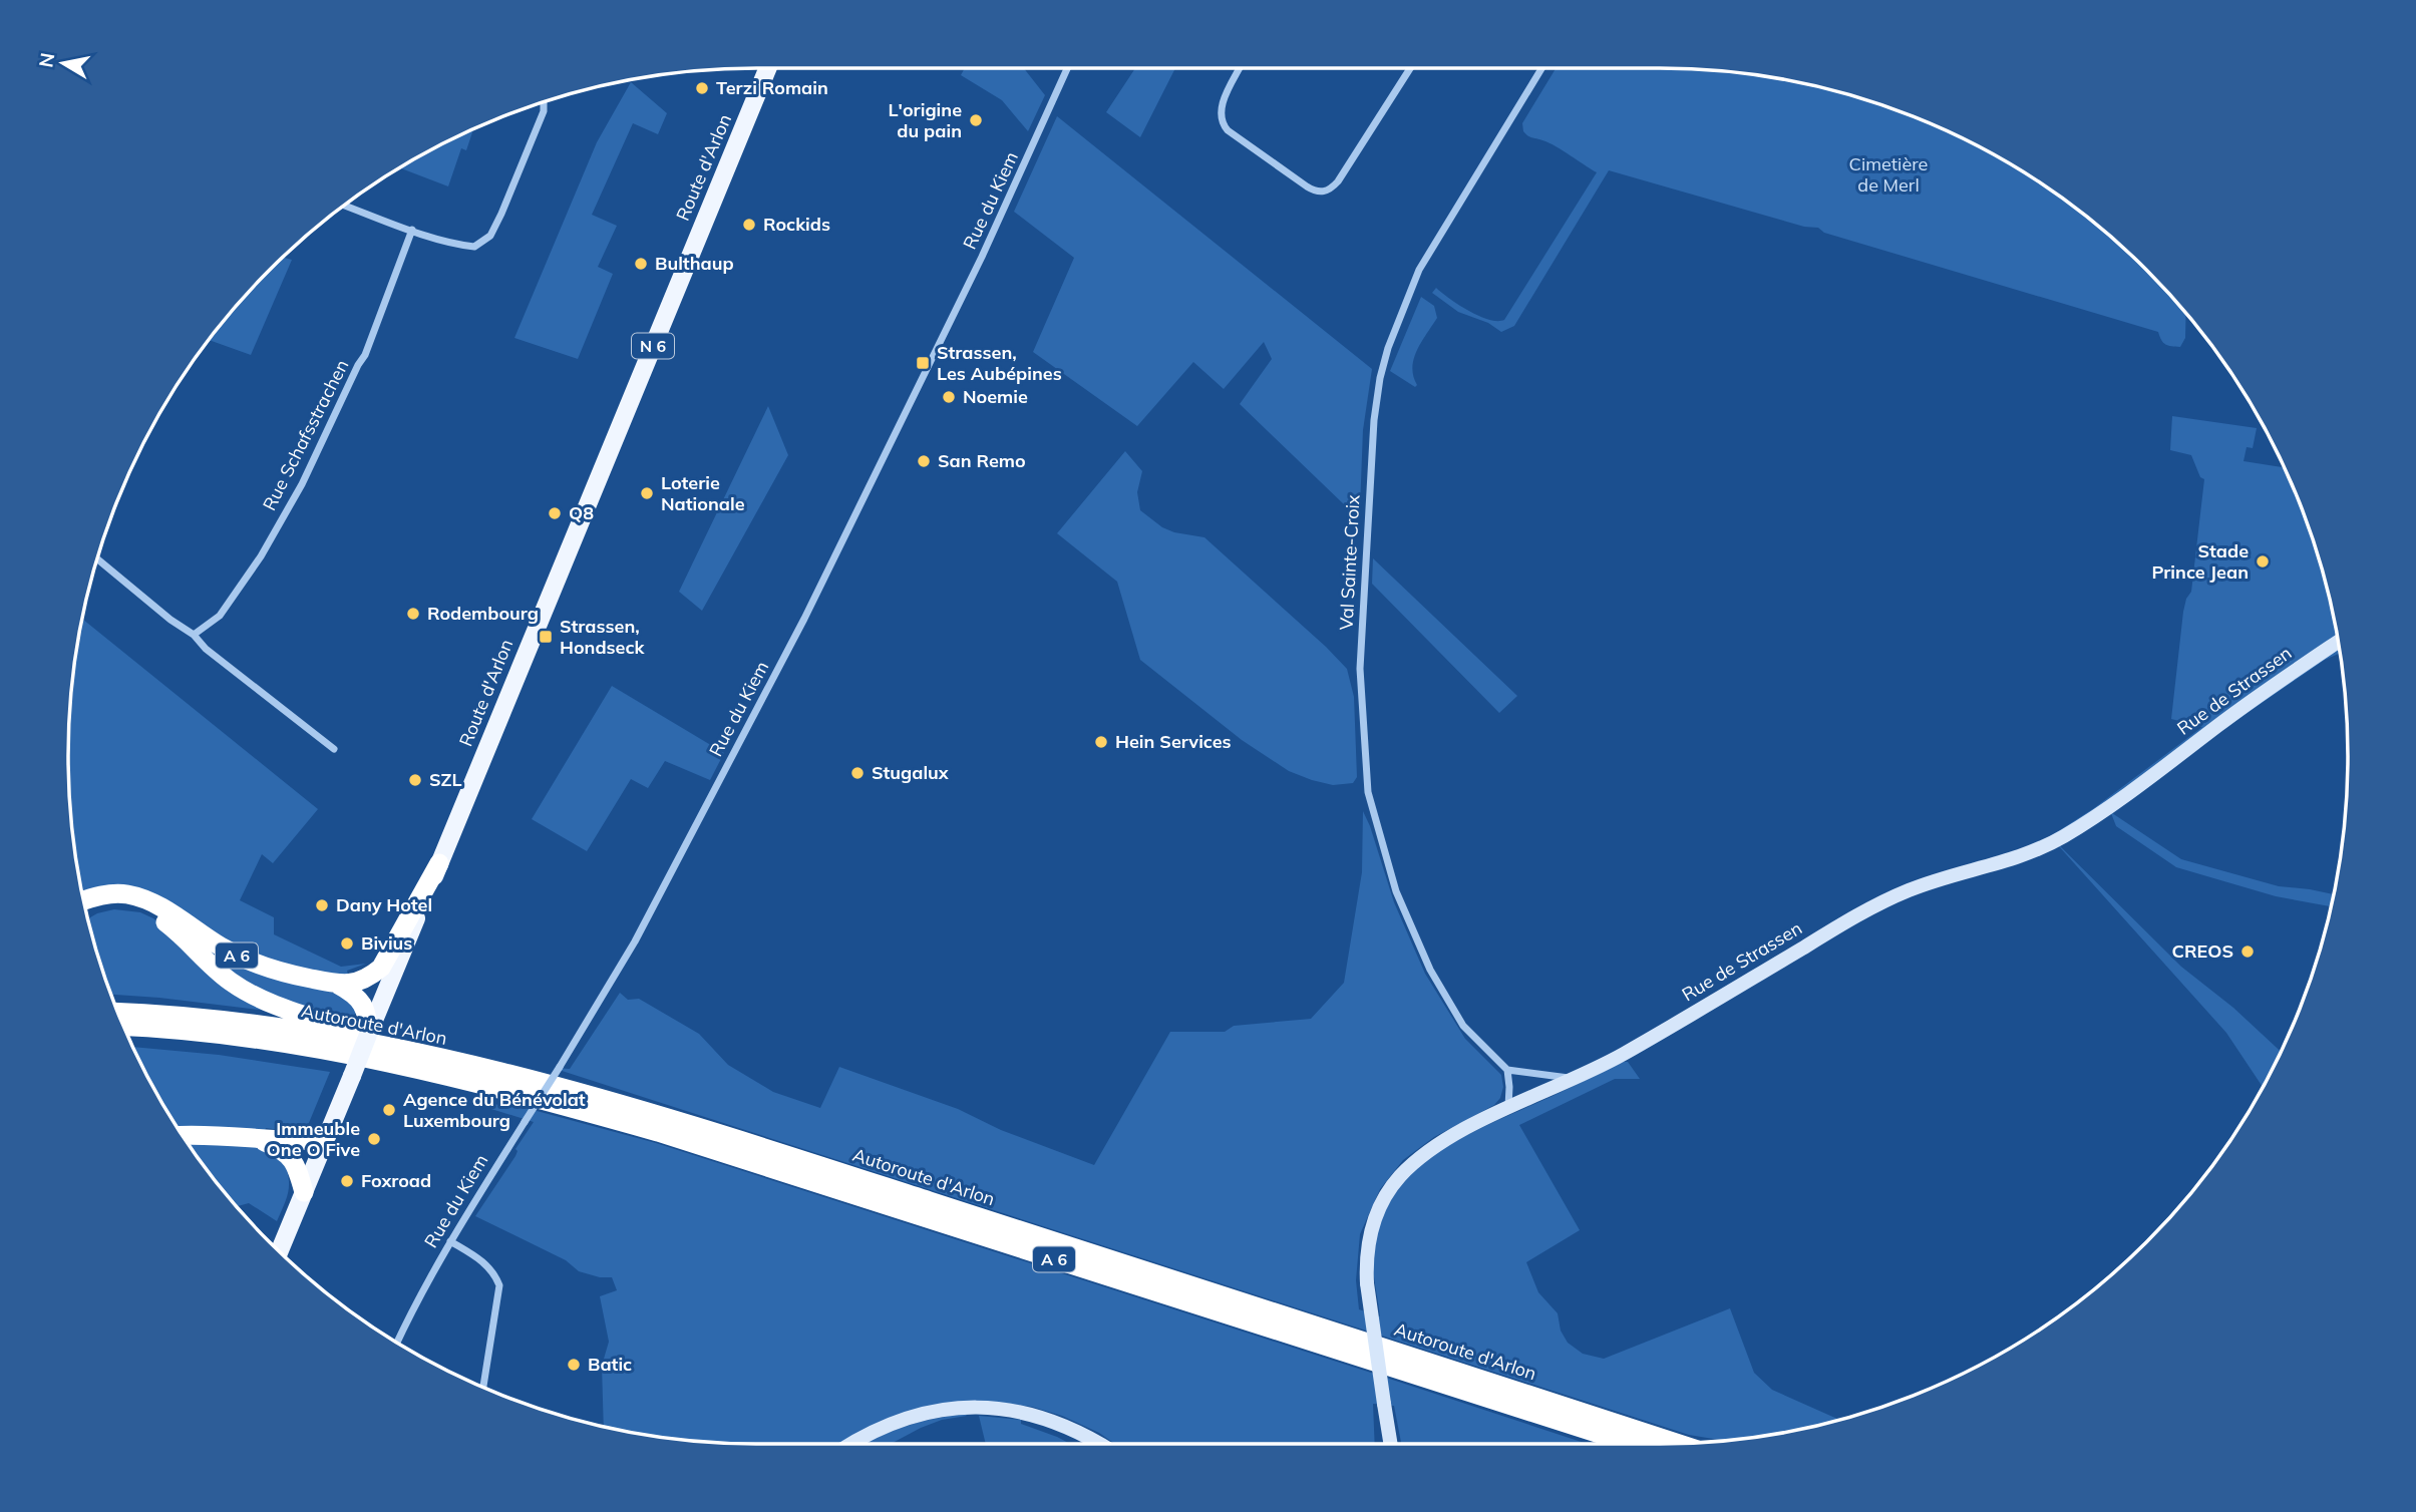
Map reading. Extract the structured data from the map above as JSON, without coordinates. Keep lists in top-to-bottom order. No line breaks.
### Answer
{"streets":{"highway":["A 6","Autoroute d'Arlon"],"main road":["Route d'Arlon","N 6","Rue de Strassen"],"street":["Rue du Kiem","Rue Schafsstrachen","Val Sainte-Croix"]},"crossings":[["Route d'Arlon","A 6"]],"parks":["Cimetière de Merl"],"places":{"other":["Terzi Romain","L'origine du pain","Rockids","Bulthaup","Noemie","San Remo","Loterie Nationale","Q8","Stade Prince Jean","Rodembourg","Hein Services","Stugalux","SZL","Dany Hotel","Bivius","CREOS","Agence du Bénévolat Luxembourg","Immeuble One O Five","Foxroad","Batic"],"transit":["Strassen, Les Aubépines","Strassen, Hondseck"]},"north":"left"}
